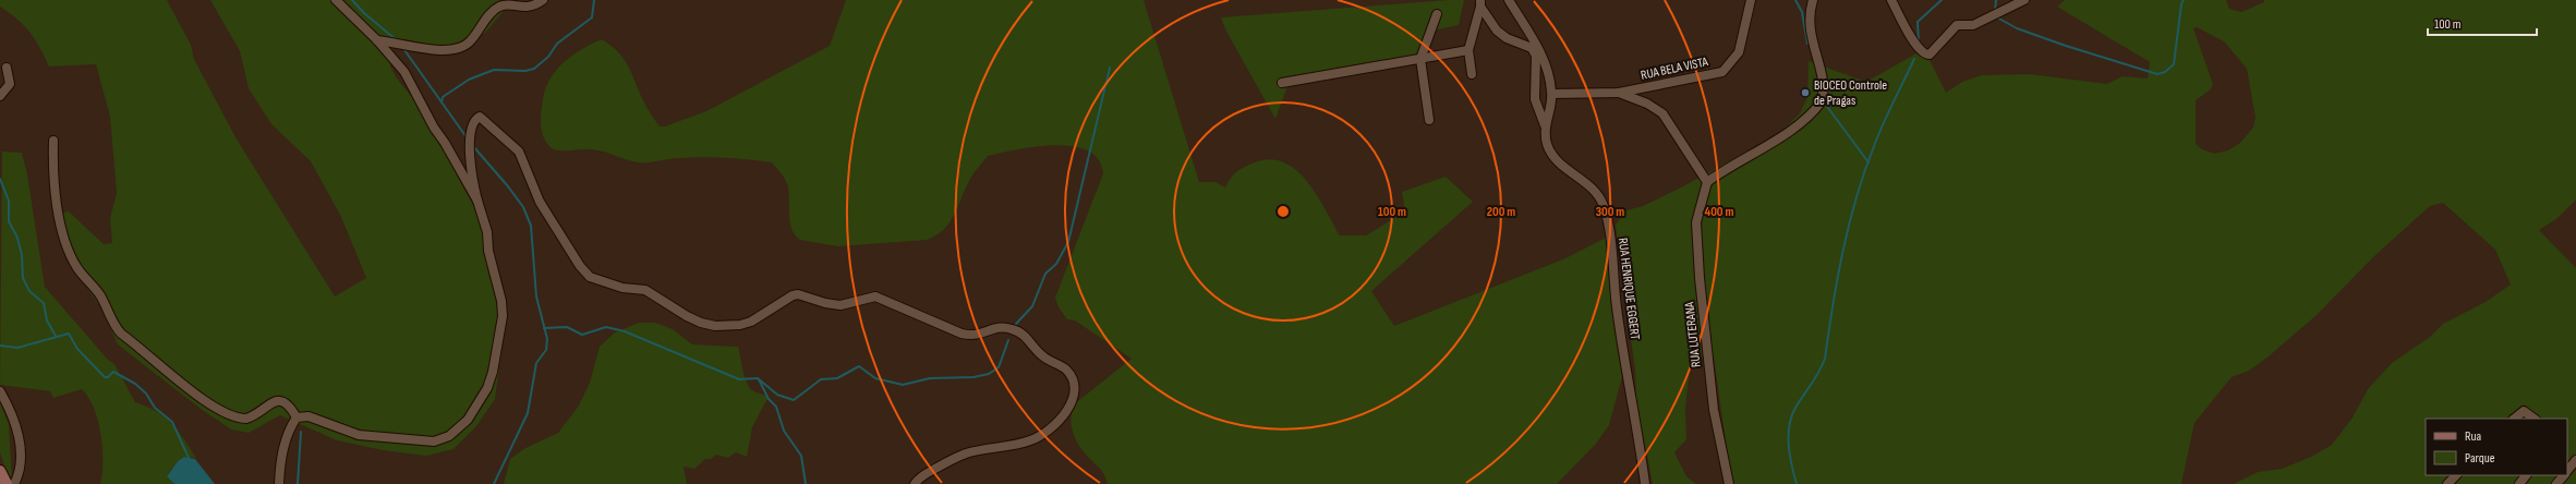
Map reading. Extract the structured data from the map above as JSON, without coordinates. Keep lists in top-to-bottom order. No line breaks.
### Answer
{"streets":{"street":["RUA BELA VISTA","RUA HENRIQUE EGGERT","RUA LUTERANA"]},"crossings":[["RUA BELA VISTA","RUA HENRIQUE EGGERT"]],"places":["BIOCEO Controle de Pragas"],"legend":["Rua","Parque"],"scale_bar":"100 m","rings":["100 m","200 m","300 m","400 m"]}
